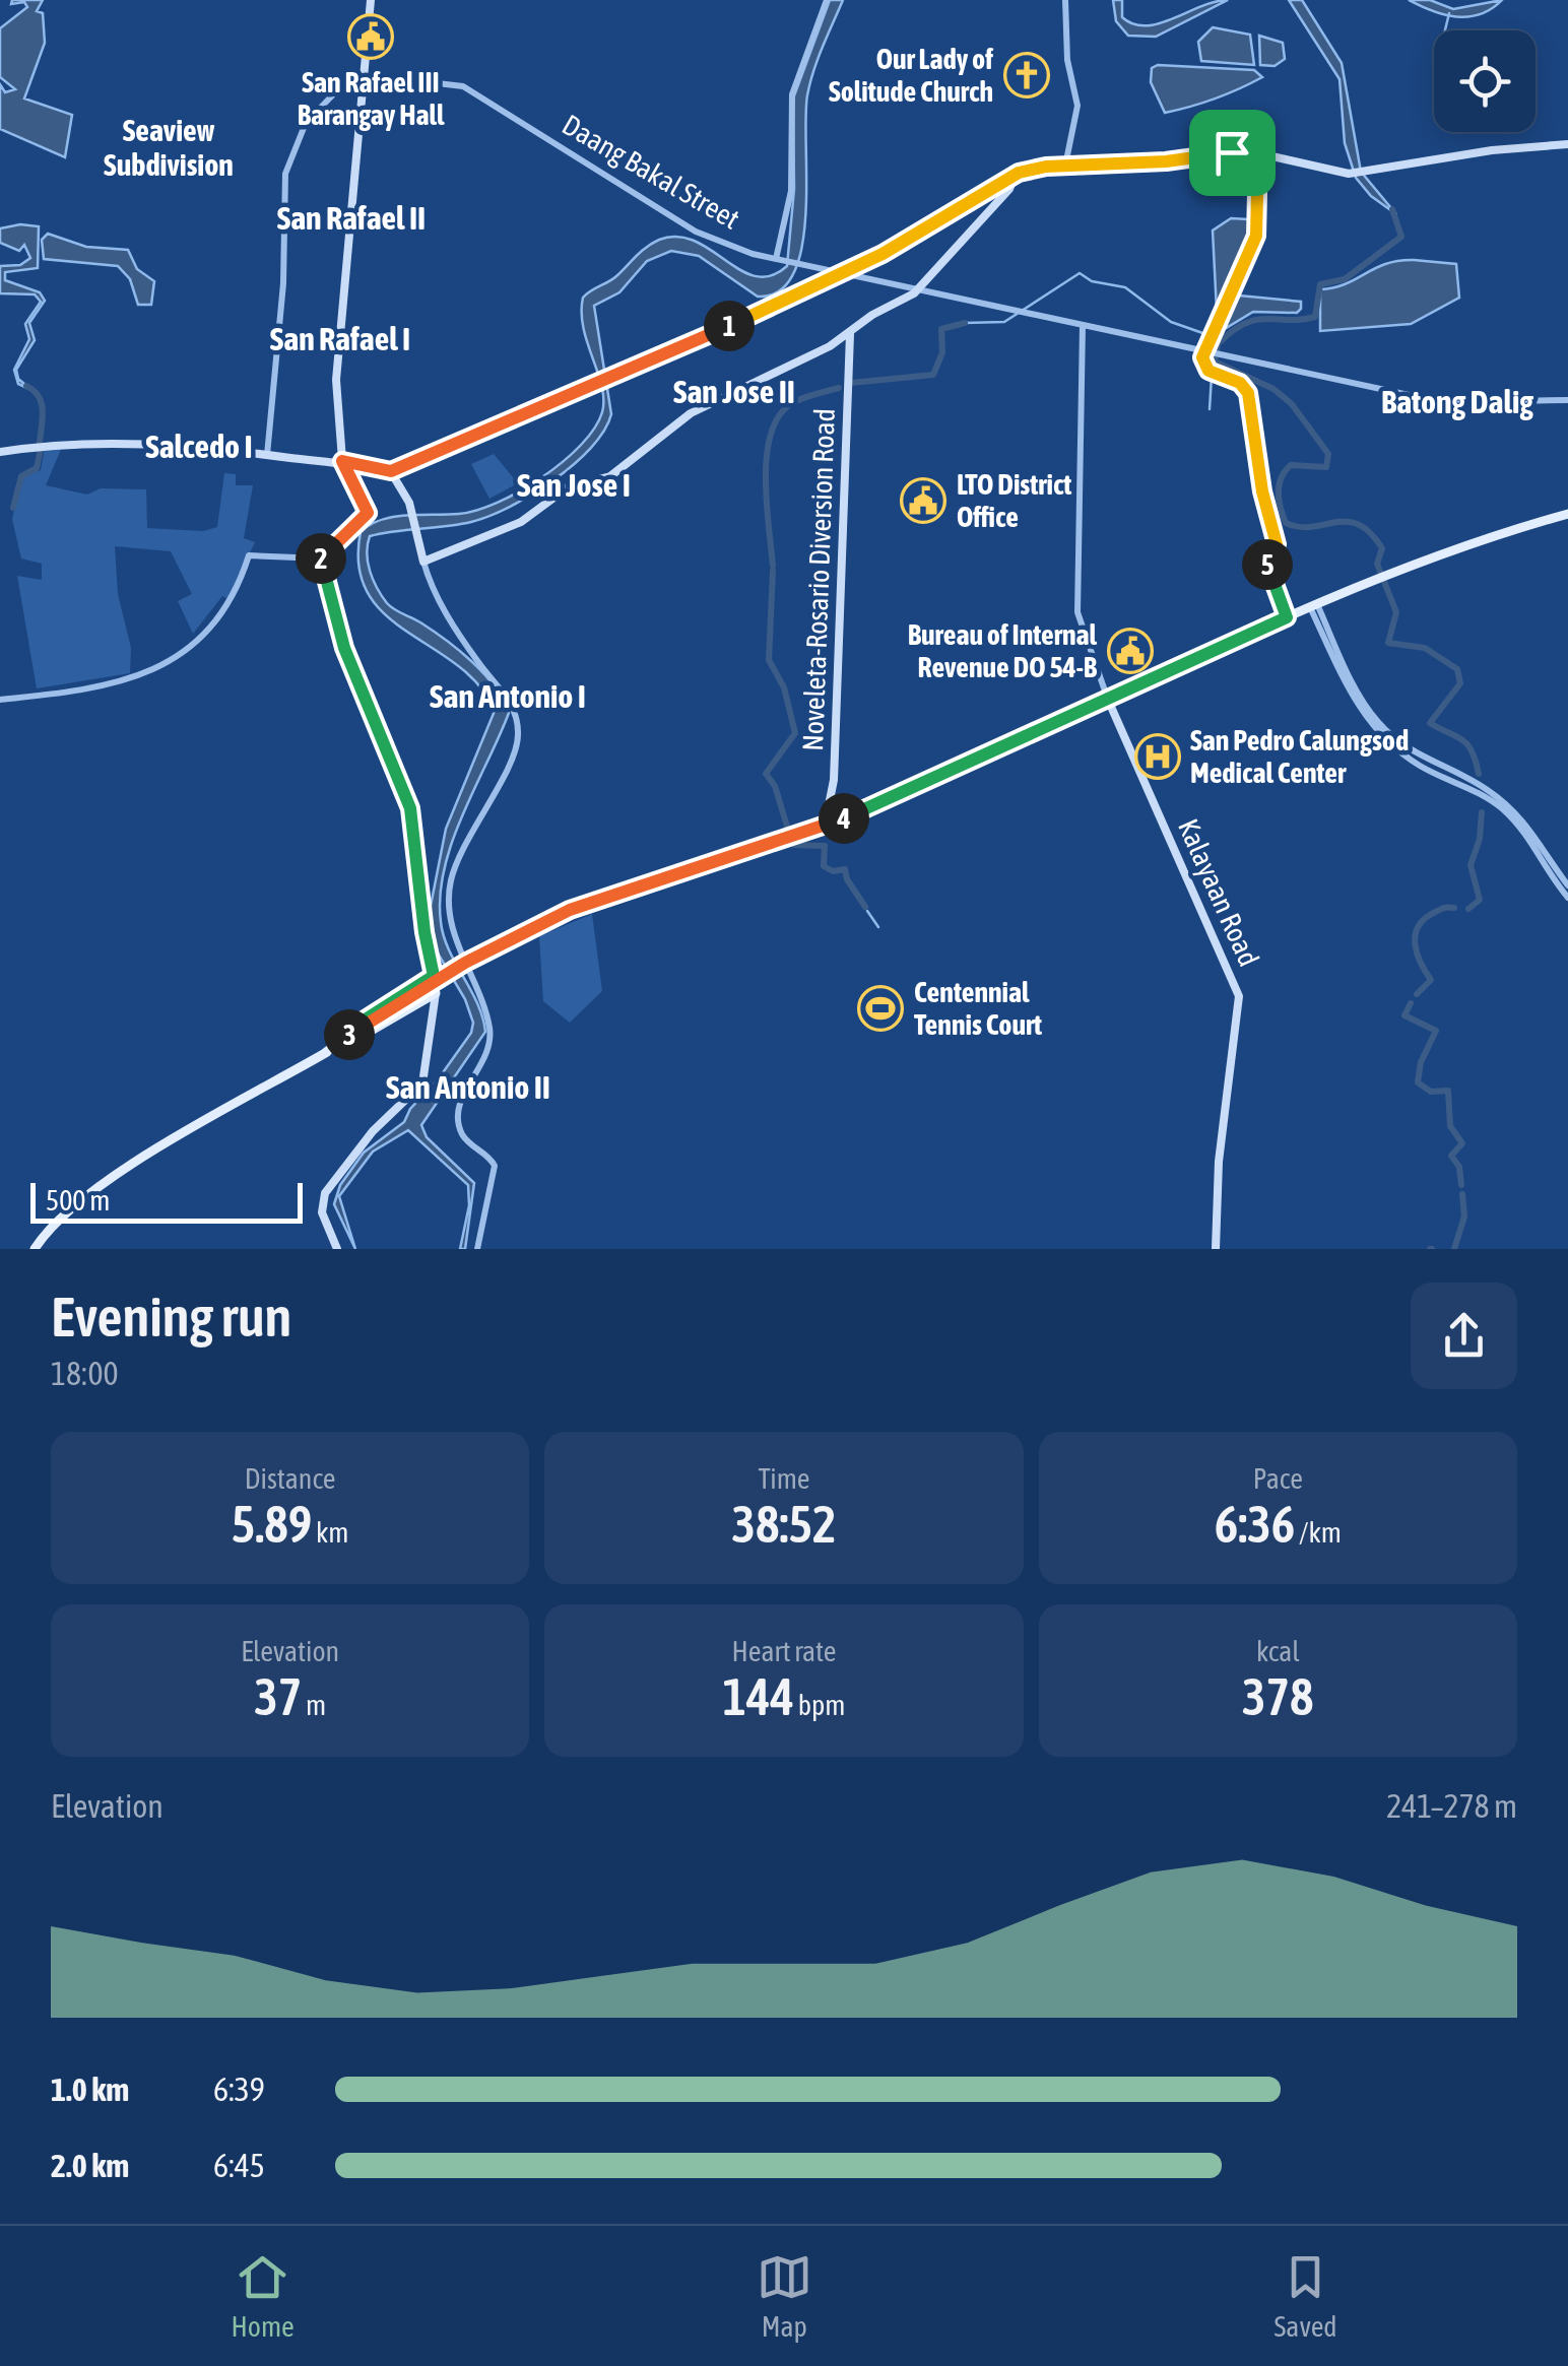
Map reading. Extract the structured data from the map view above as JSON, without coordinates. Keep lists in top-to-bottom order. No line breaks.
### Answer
{"streets":{"main road":["Noveleta-Rosario Diversion Road","Kalayaan Road"],"street":["Daang Bakal Street"]},"crossings":[["Daang Bakal Street","Kalayaan Road"]],"districts":["Seaview Subdivision","San Rafael II","San Rafael I","San Jose II","Batong Dalig","Salcedo I","San Jose I","San Antonio I","San Antonio II"],"places":{"public building":["San Rafael III Barangay Hall","LTO District Office","Bureau of Internal Revenue DO 54-B"],"church":["Our Lady of Solitude Church"],"hospital":["San Pedro Calungsod Medical Center"],"sports":["Centennial Tennis Court"]},"scale_bar":"500 m","page":{"pins":["1","2","5","4","3"],"scale":"500 m","heading":["Evening run","18:00"],"stats":[["Distance","5.89 km"],["Time","38:52"],["Pace","6:36 /km"],["Elevation","37 m"],["Heart rate","144 bpm"],["kcal","378"]],"chart":["Elevation","241–278 m"],"list":[{"name":"1.0 km","note":"6:39"},{"name":"2.0 km","note":"6:45"}],"tabs":["Home","Map","Saved"]}}
